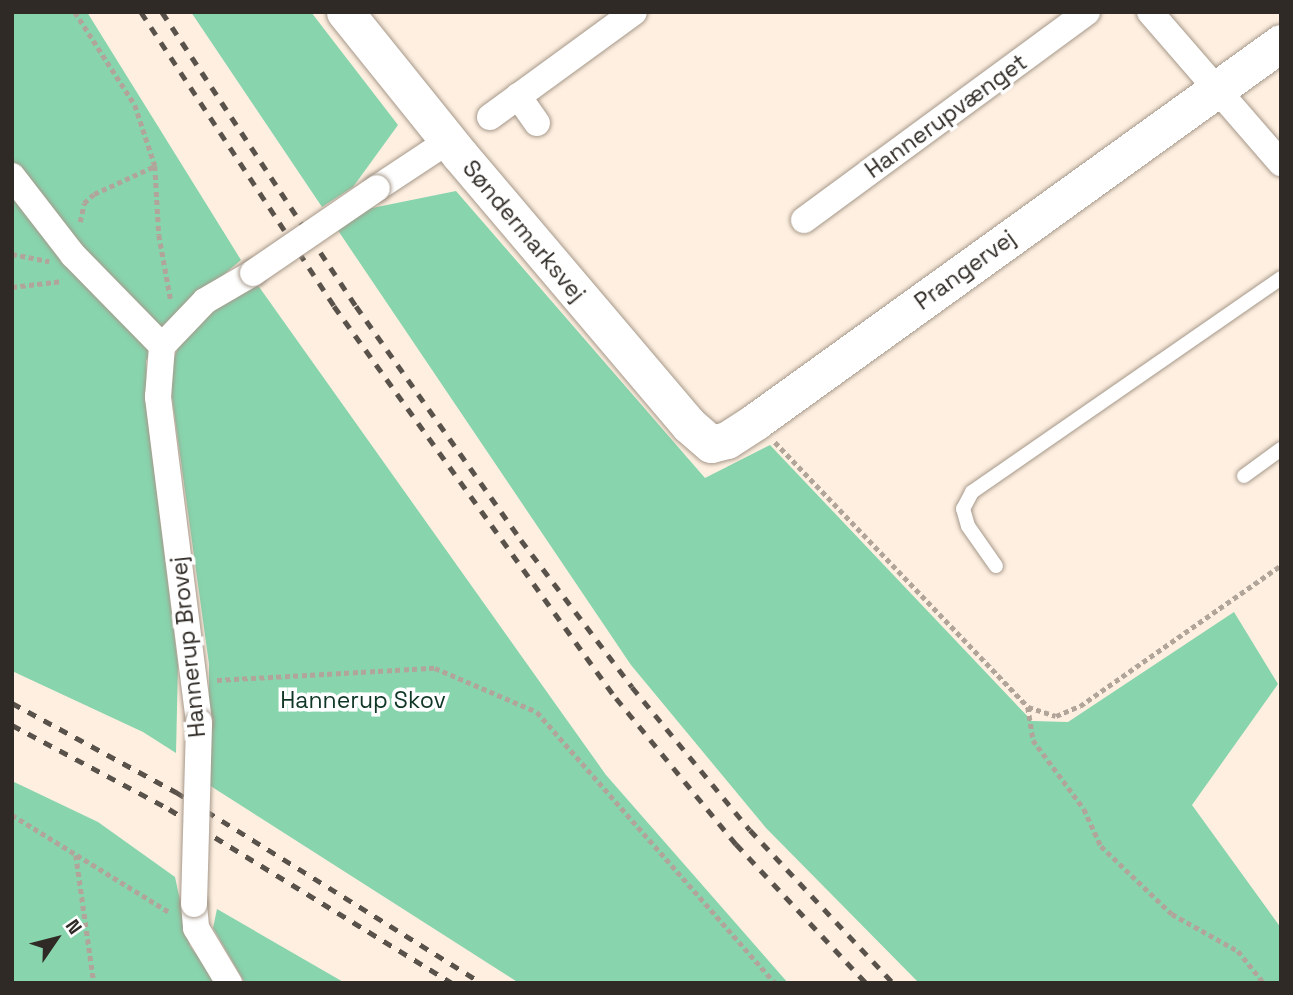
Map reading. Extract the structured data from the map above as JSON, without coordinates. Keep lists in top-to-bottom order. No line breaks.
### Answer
{"streets":{"street":["Hannerupvænget","Søndermarksvej","Prangervej","Hannerup Brovej"]},"crossings":[["Søndermarksvej","Prangervej"]],"parks":["Hannerup Skov"],"north":"top right"}
